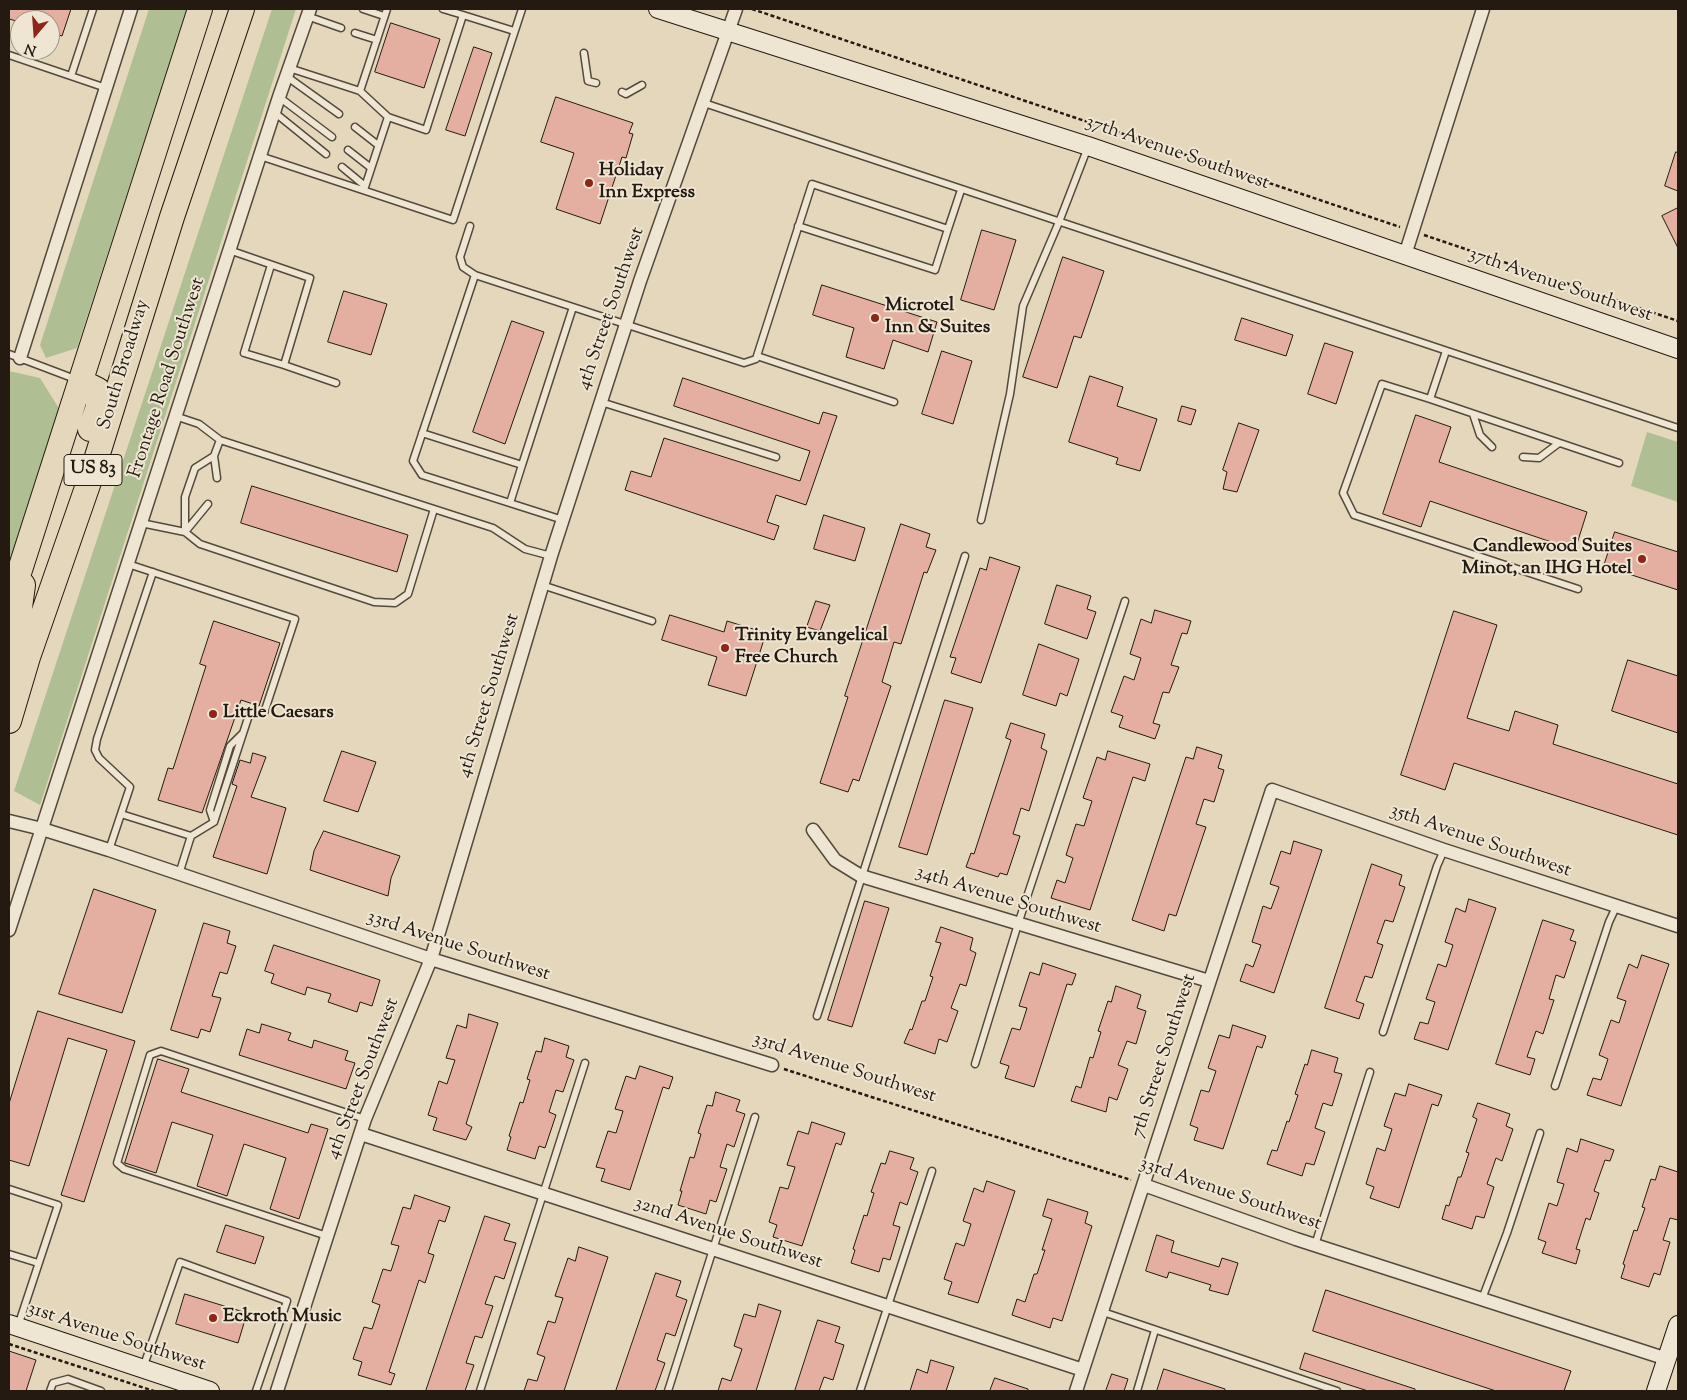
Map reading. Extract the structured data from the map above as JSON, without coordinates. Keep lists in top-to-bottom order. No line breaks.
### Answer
{"streets":{"highway":["South Broadway","US 83"],"main road":["37th Avenue Southwest","31st Avenue Southwest"],"street":["4th Street Southwest","Frontage Road Southwest","35th Avenue Southwest","34th Avenue Southwest","33rd Avenue Southwest","7th Street Southwest","32nd Avenue Southwest"]},"crossings":[["37th Avenue Southwest","4th Street Southwest"],["4th Street Southwest","33rd Avenue Southwest"],["4th Street Southwest","32nd Avenue Southwest"],["Frontage Road Southwest","33rd Avenue Southwest"],["35th Avenue Southwest","7th Street Southwest"],["34th Avenue Southwest","7th Street Southwest"],["33rd Avenue Southwest","7th Street Southwest"],["7th Street Southwest","32nd Avenue Southwest"]],"places":["Holiday Inn Express","Microtel Inn & Suites","Candlewood Suites Minot, an IHG Hotel","Trinity Evangelical Free Church","Little Caesars","Eckroth Music"],"north":"bottom"}
